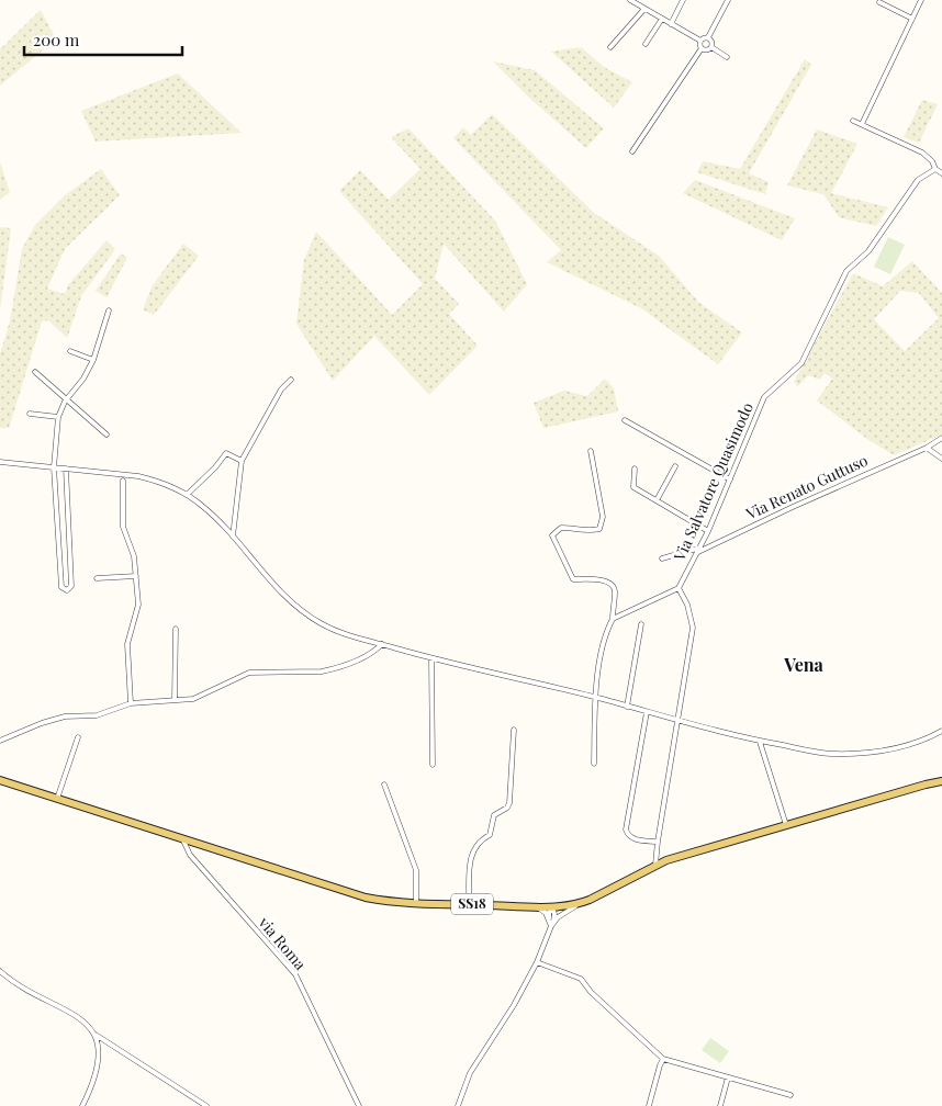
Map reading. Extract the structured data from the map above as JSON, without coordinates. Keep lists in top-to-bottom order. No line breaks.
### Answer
{"streets":{"main road":["SS18"],"street":["Via Salvatore Quasimodo","Via Renato Guttuso","via Roma"]},"crossings":[["Via Salvatore Quasimodo","Via Renato Guttuso"],["SS18","via Roma"]],"districts":["Vena"],"scale_bar":"200 m"}
